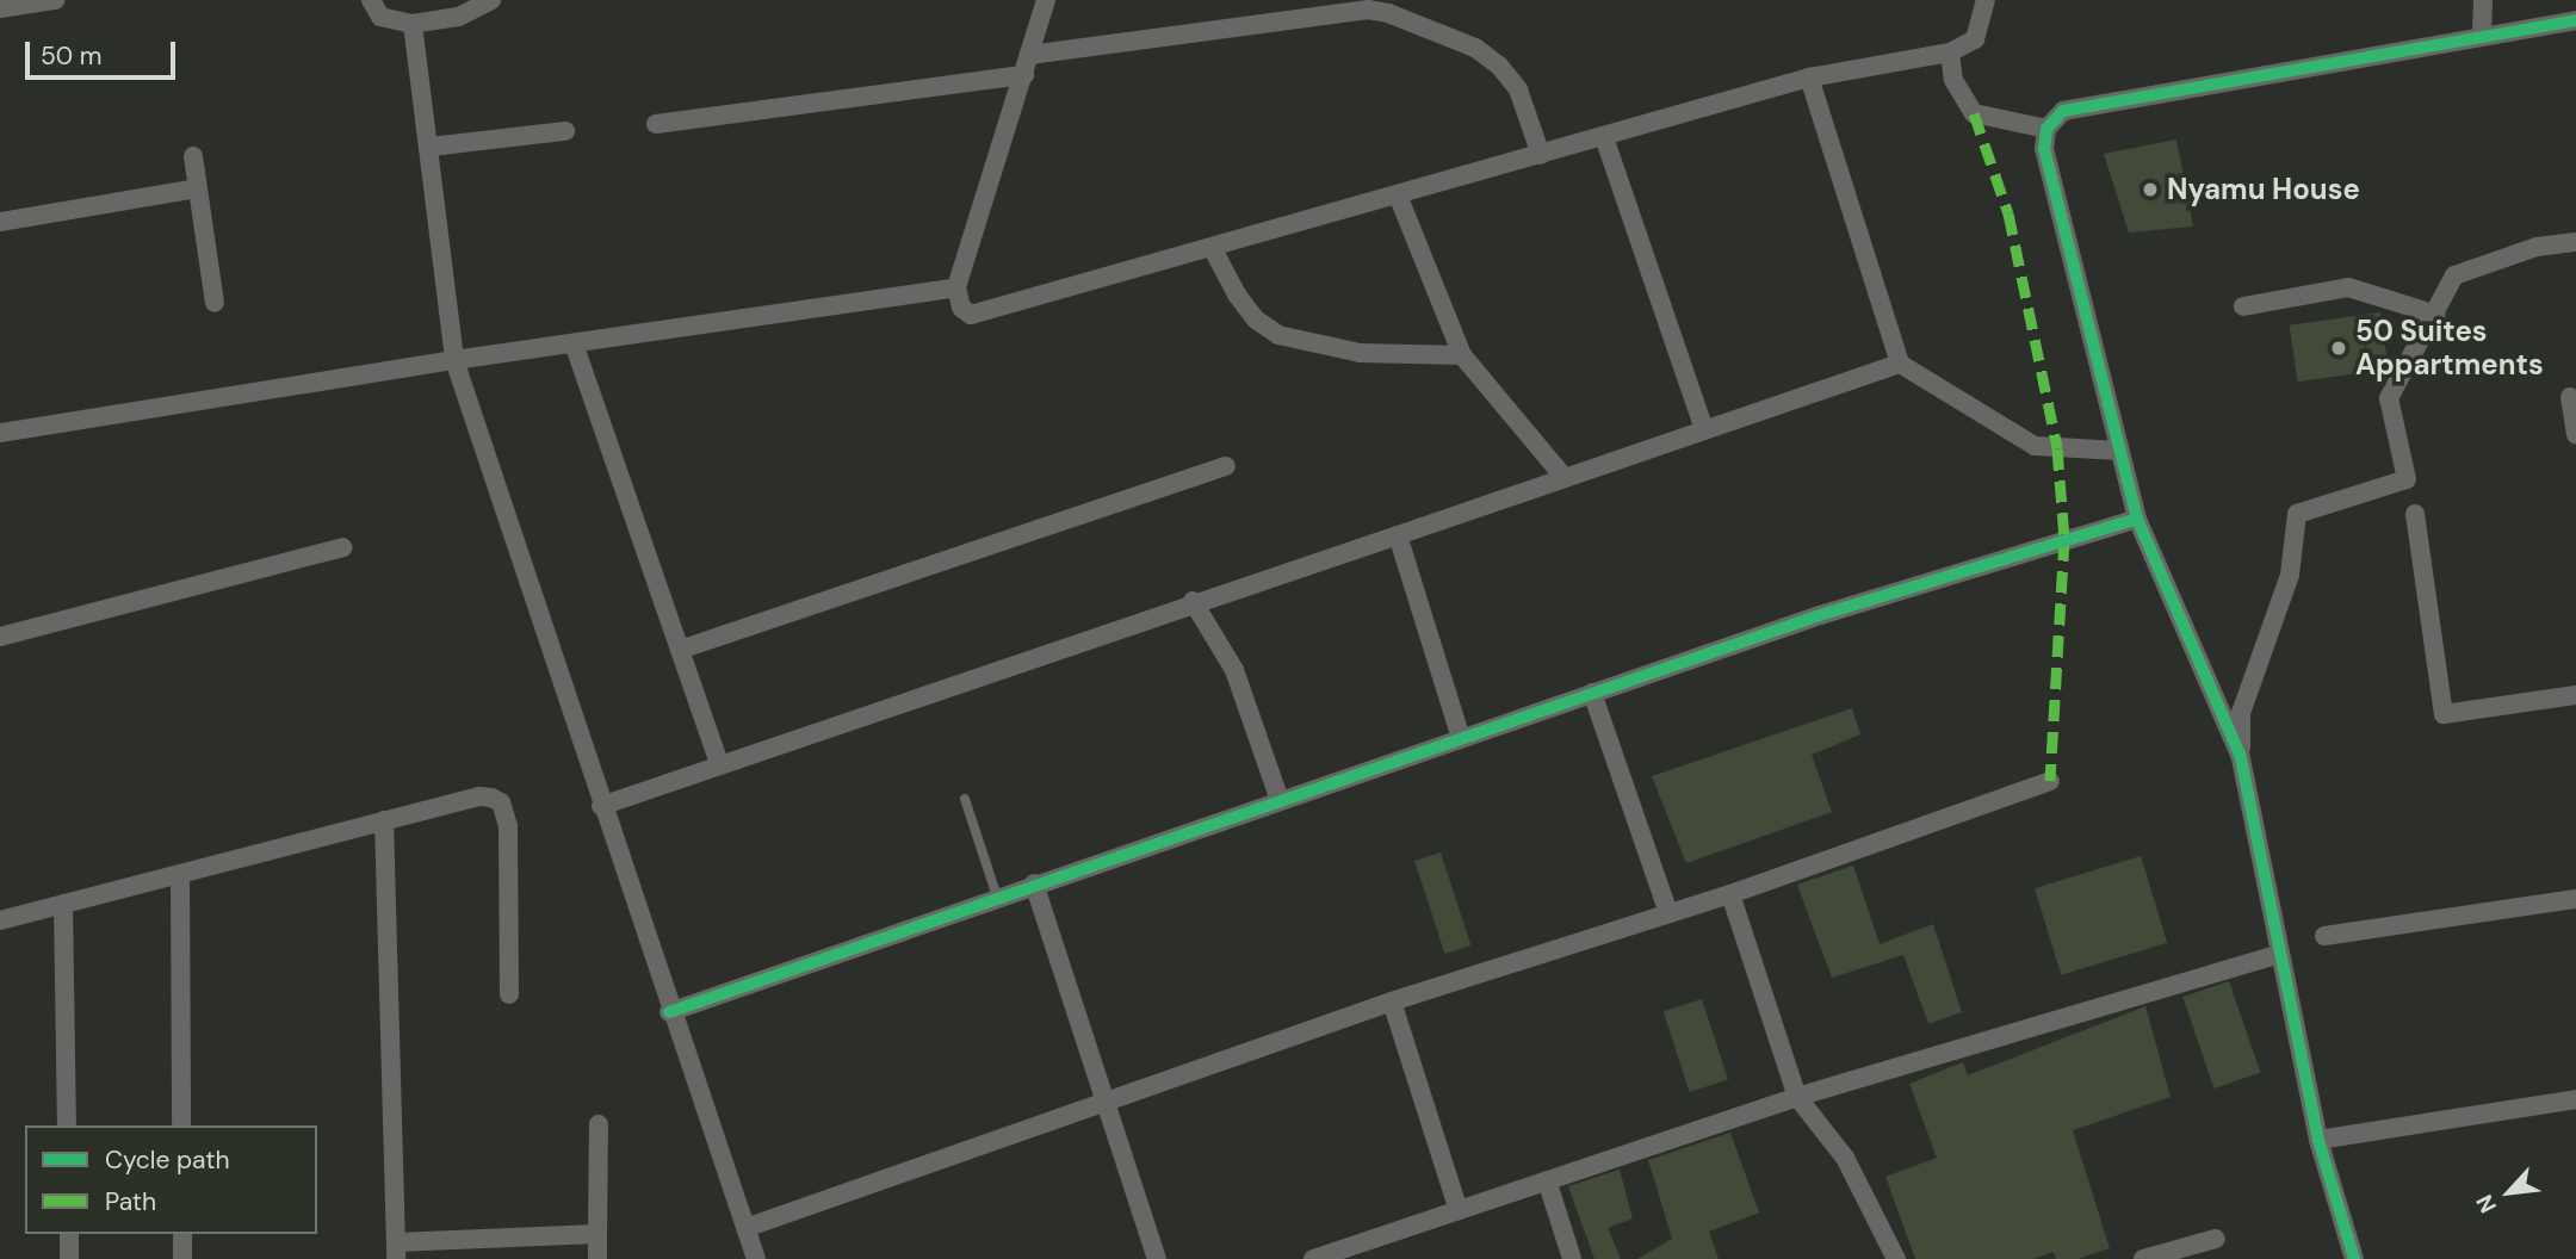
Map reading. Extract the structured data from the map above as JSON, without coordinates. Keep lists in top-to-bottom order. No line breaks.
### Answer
{"places":["Nyamu House","50 Suites Appartments"],"legend":["Cycle path","Path"],"scale_bar":"50 m","north":"bottom left"}
